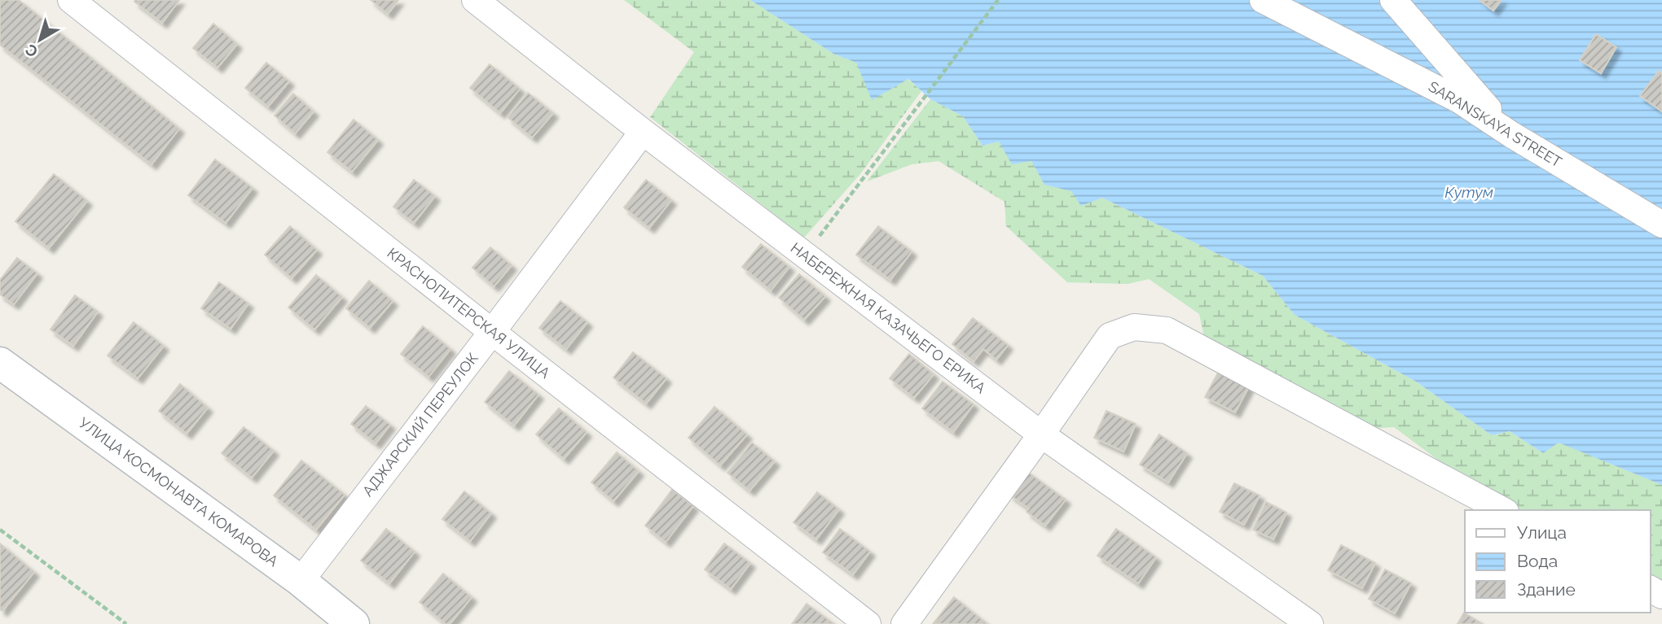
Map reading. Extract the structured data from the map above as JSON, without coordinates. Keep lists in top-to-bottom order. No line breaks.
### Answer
{"streets":{"main road":["УЛИЦА КОСМОНАВТА КОМАРОВА"],"street":["SARANSKAYA STREET","КРАСНОПИТЕРСКАЯ УЛИЦА","НАБЕРЕЖНАЯ КАЗАЧЬЕГО ЕРИКА","АДЖАРСКИЙ ПЕРЕУЛОК"]},"crossings":[["КРАСНОПИТЕРСКАЯ УЛИЦА","АДЖАРСКИЙ ПЕРЕУЛОК"],["НАБЕРЕЖНАЯ КАЗАЧЬЕГО ЕРИКА","АДЖАРСКИЙ ПЕРЕУЛОК"],["АДЖАРСКИЙ ПЕРЕУЛОК","УЛИЦА КОСМОНАВТА КОМАРОВА"]],"water":["Кутум"],"legend":["Улица","Вода","Здание"],"north":"bottom left"}
